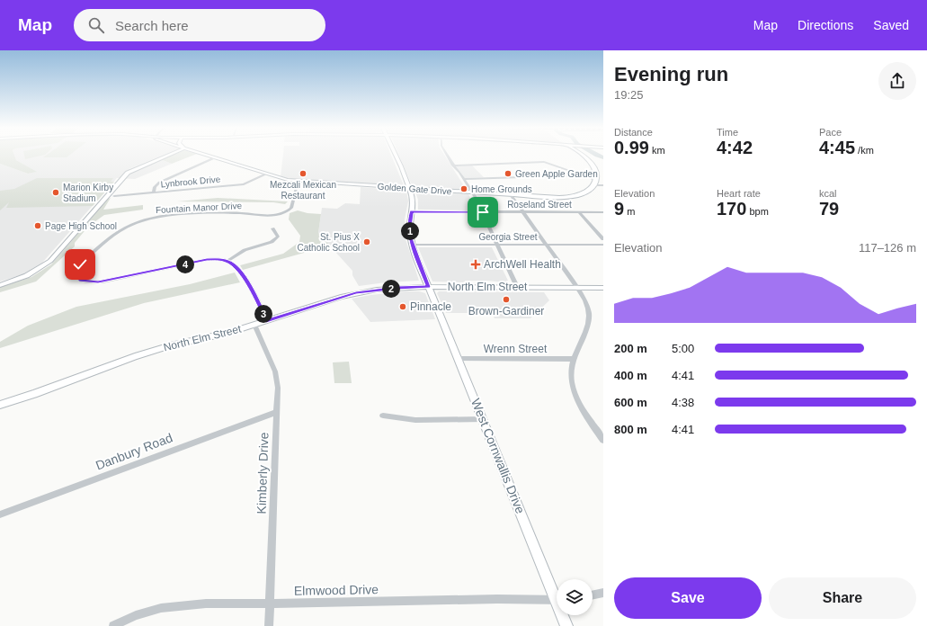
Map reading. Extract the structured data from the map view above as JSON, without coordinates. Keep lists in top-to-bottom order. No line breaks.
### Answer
{"streets":{"main road":["Golden Gate Drive","North Elm Street","West Cornwallis Drive"],"street":["Lynbrook Drive","Roseland Street","Fountain Manor Drive","Georgia Street","Wrenn Street","Danbury Road","Kimberly Drive","Elmwood Drive"]},"crossings":[["Lynbrook Drive","Golden Gate Drive"],["Golden Gate Drive","Fountain Manor Drive"],["Golden Gate Drive","West Cornwallis Drive"],["Roseland Street","West Cornwallis Drive"],["Georgia Street","West Cornwallis Drive"],["North Elm Street","West Cornwallis Drive"],["North Elm Street","Kimberly Drive"],["Wrenn Street","West Cornwallis Drive"],["Danbury Road","Kimberly Drive"],["Kimberly Drive","Elmwood Drive"]],"places":{"other":["Mezcali Mexican Restaurant","Green Apple Garden","Home Grounds","Marion Kirby Stadium","Page High School","St. Pius X Catholic School","Brown-Gardiner","Pinnacle"],"health":["ArchWell Health"]},"page":{"header":"Map","search":"Search here","nav":["Map","Directions","Saved"],"heading":["Evening run","19:25"],"stats":[["Distance","0.99 km"],["Time","4:42"],["Pace","4:45 /km"],["Elevation","9 m"],["Heart rate","170 bpm"],["kcal","79"]],"pins":["1","4","2","3"],"chart":["Elevation","117–126 m"],"list":[{"name":"200 m","note":"5:00"},{"name":"400 m","note":"4:41"},{"name":"600 m","note":"4:38"},{"name":"800 m","note":"4:41"}],"buttons":["Save","Share"]}}
